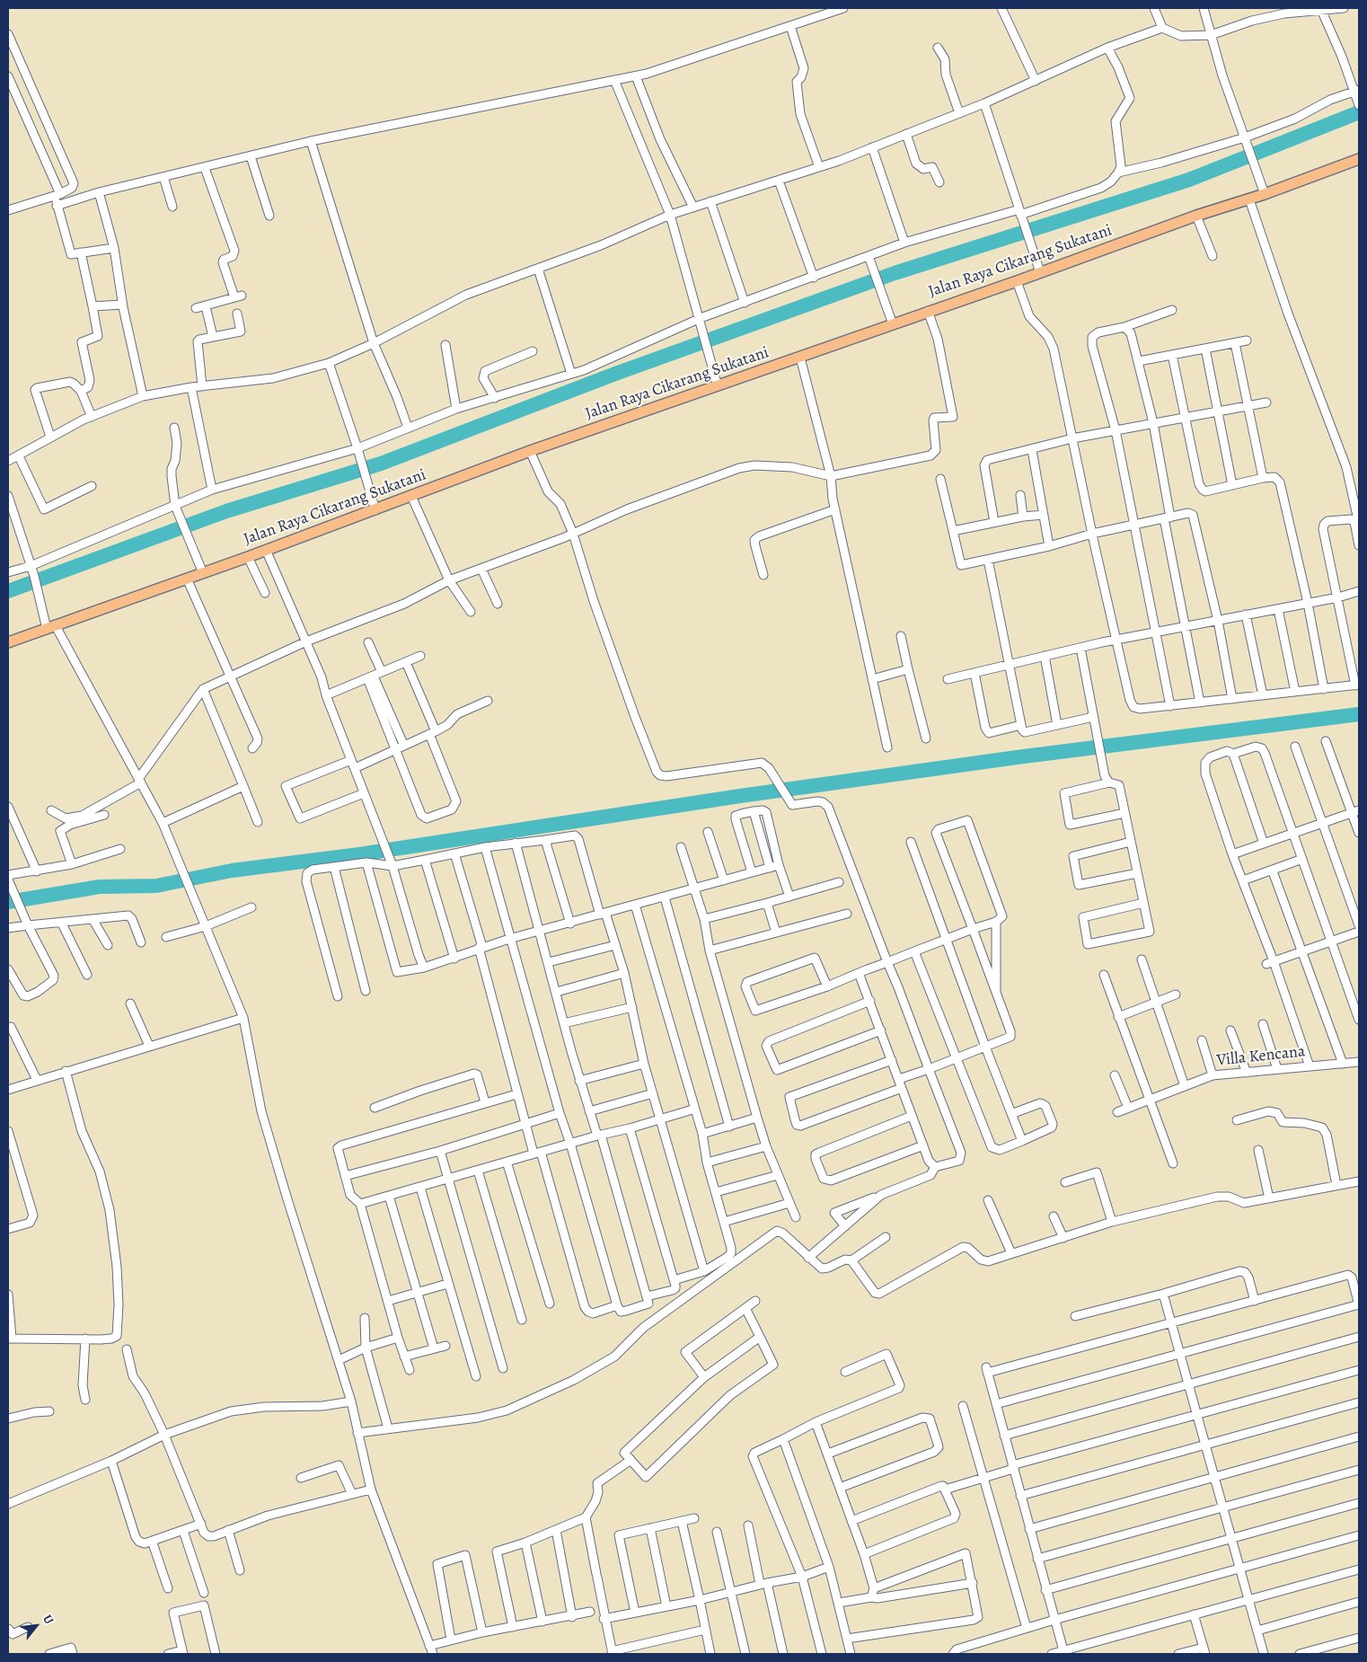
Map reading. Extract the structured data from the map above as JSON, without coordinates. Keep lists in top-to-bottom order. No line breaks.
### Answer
{"streets":{"main road":["Jalan Raya Cikarang Sukatani"],"street":["Villa Kencana"]},"north":"top right"}
